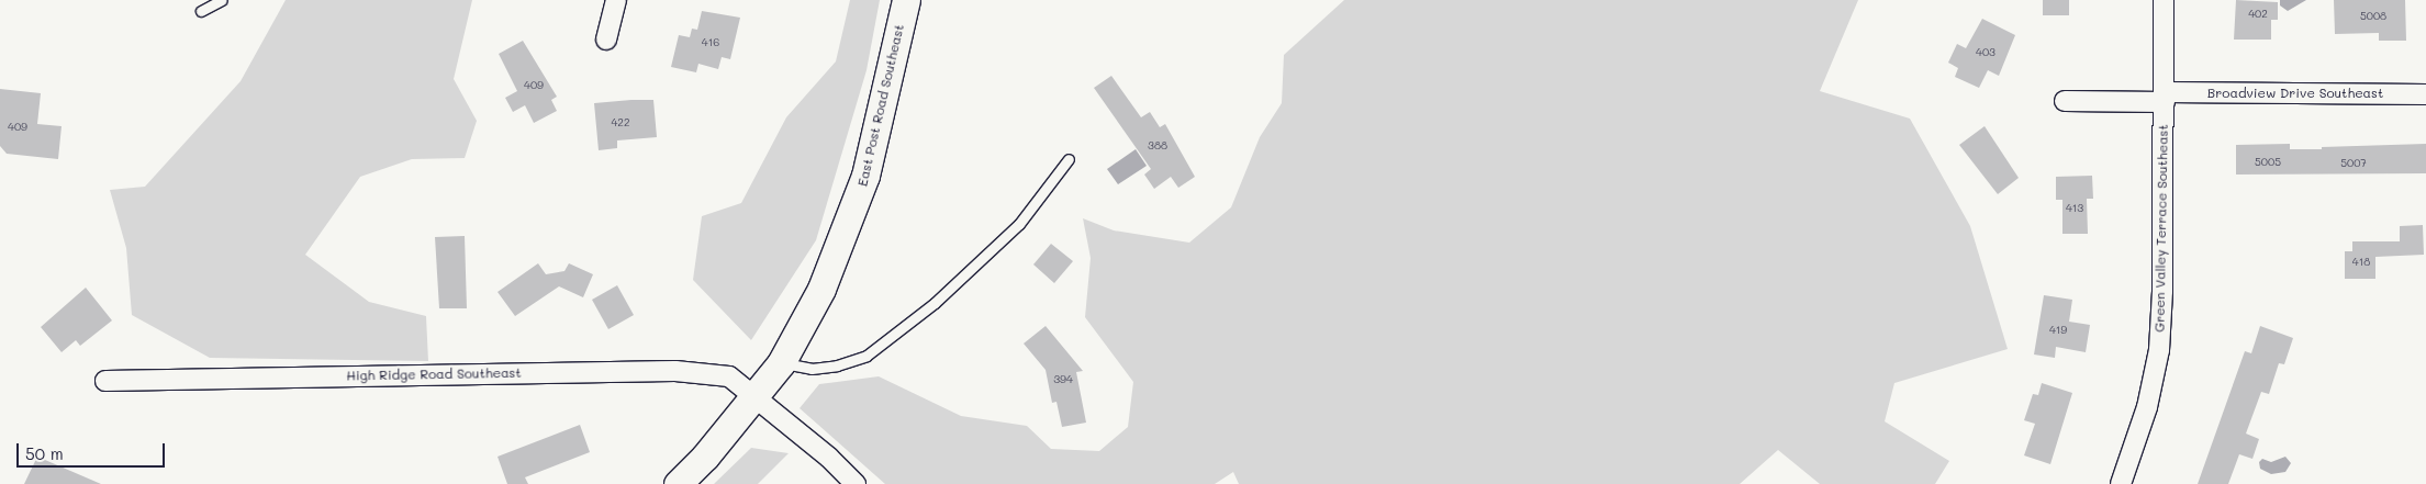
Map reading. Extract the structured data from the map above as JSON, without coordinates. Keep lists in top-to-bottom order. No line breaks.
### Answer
{"streets":{"main road":["East Post Road Southeast"],"street":["Broadview Drive Southeast","Green Valley Terrace Southeast","High Ridge Road Southeast"]},"crossings":[["Broadview Drive Southeast","Green Valley Terrace Southeast"],["East Post Road Southeast","High Ridge Road Southeast"]],"house_numbers":["402","5008","416","403","409","422","409","388","5005","5007","413","418","419","394"],"scale_bar":"50 m"}
